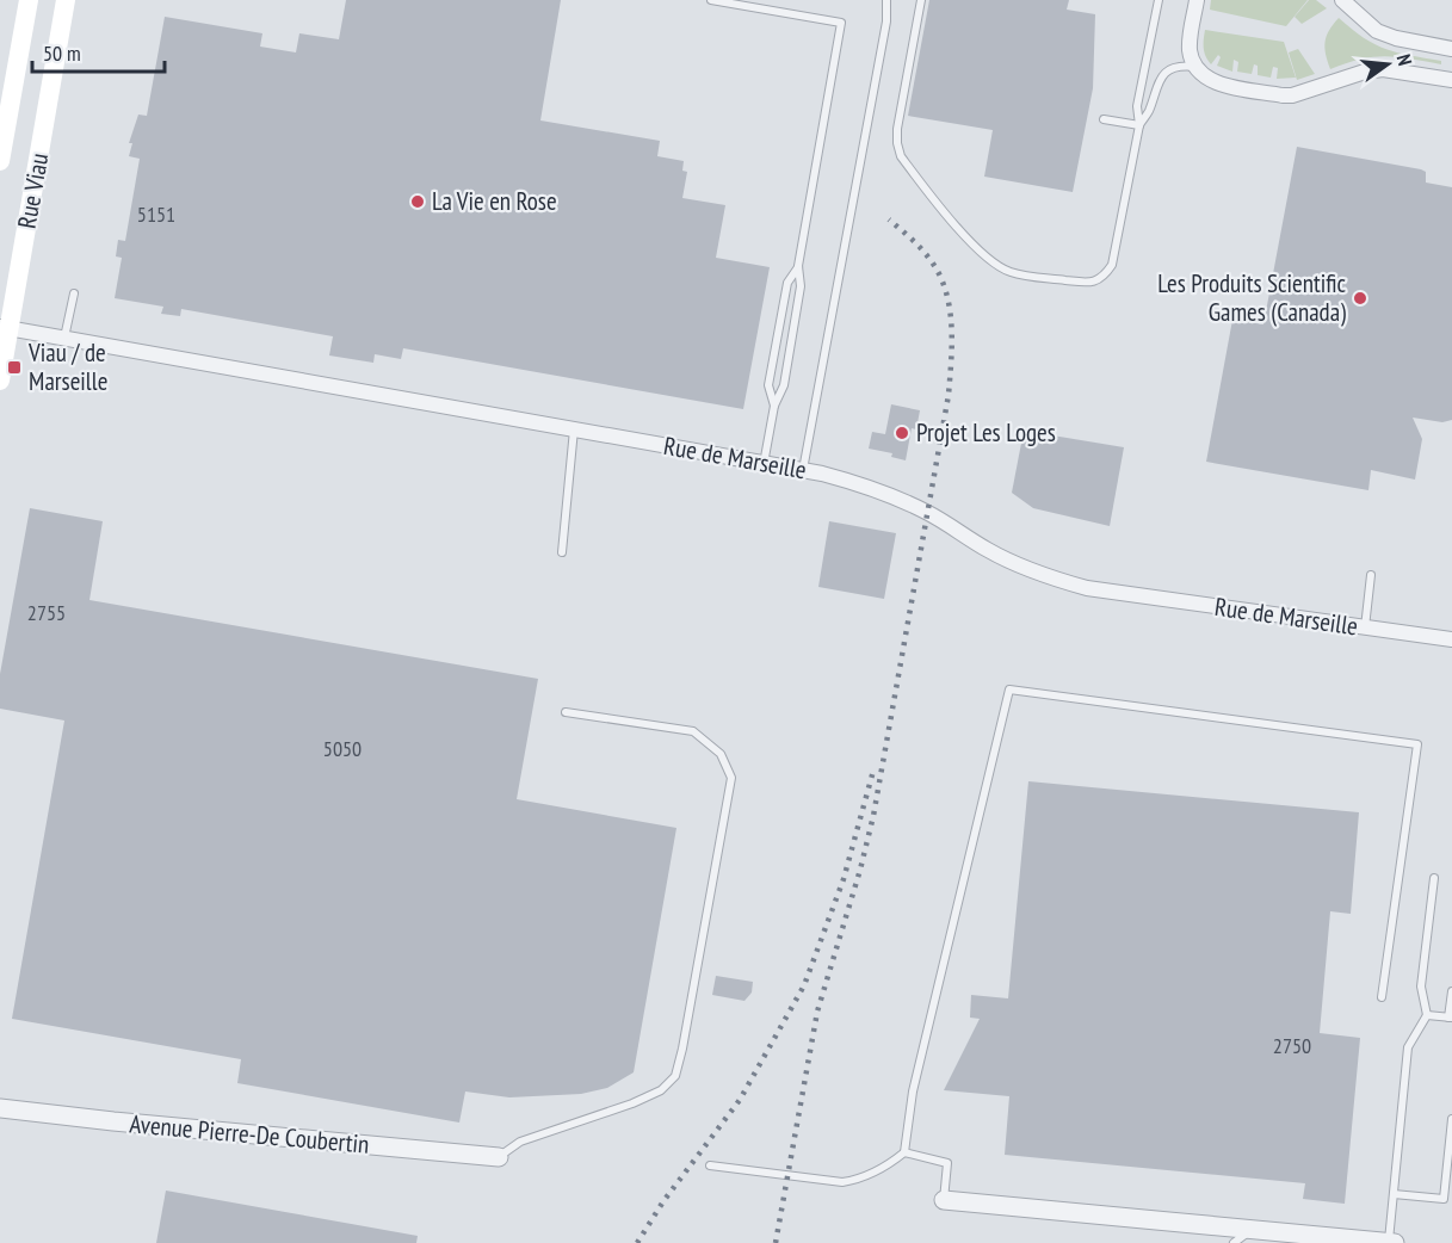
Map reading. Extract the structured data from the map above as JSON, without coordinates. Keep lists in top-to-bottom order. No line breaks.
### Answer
{"streets":{"main road":["Rue Viau"],"street":["Rue de Marseille","Avenue Pierre-De Coubertin"]},"crossings":[["Rue Viau","Rue de Marseille"]],"places":{"other":["La Vie en Rose","Les Produits Scientific Games (Canada)","Projet Les Loges"],"transit":["Viau / de Marseille"]},"house_numbers":["5151","2755","5050","2750"],"scale_bar":"50 m","north":"right"}
